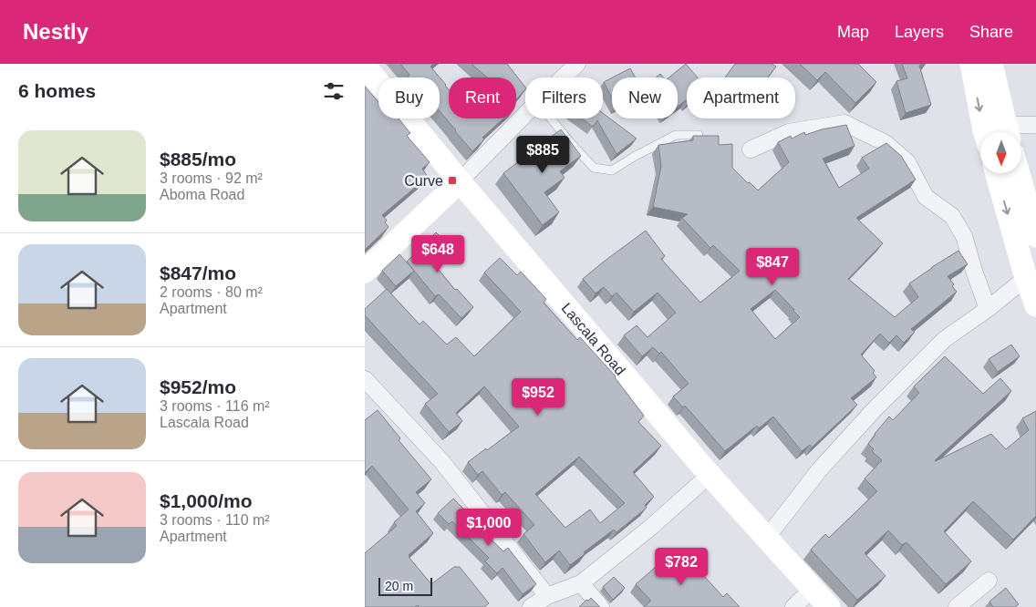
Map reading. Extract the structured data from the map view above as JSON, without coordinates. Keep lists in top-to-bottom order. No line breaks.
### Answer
{"streets":{"street":["Lascala Road"]},"places":{"transit":["Curve"]},"scale_bar":"20 m","north":"bottom","page":{"header":"Nestly","nav":["Map","Layers","Share"],"heading":"6 homes","chip":["Buy","Rent","Filters","New","Apartment"],"list":[{"name":"$885/mo","note":"3 rooms · 92 m² · Aboma Road"},{"name":"$847/mo","note":"2 rooms · 80 m² · Apartment"},{"name":"$952/mo","note":"3 rooms · 116 m² · Lascala Road"},{"name":"$1,000/mo","note":"3 rooms · 110 m² · Apartment"}],"price":["$885","$648","$847","$952","$1,000","$782"],"scale":"20 m"}}
